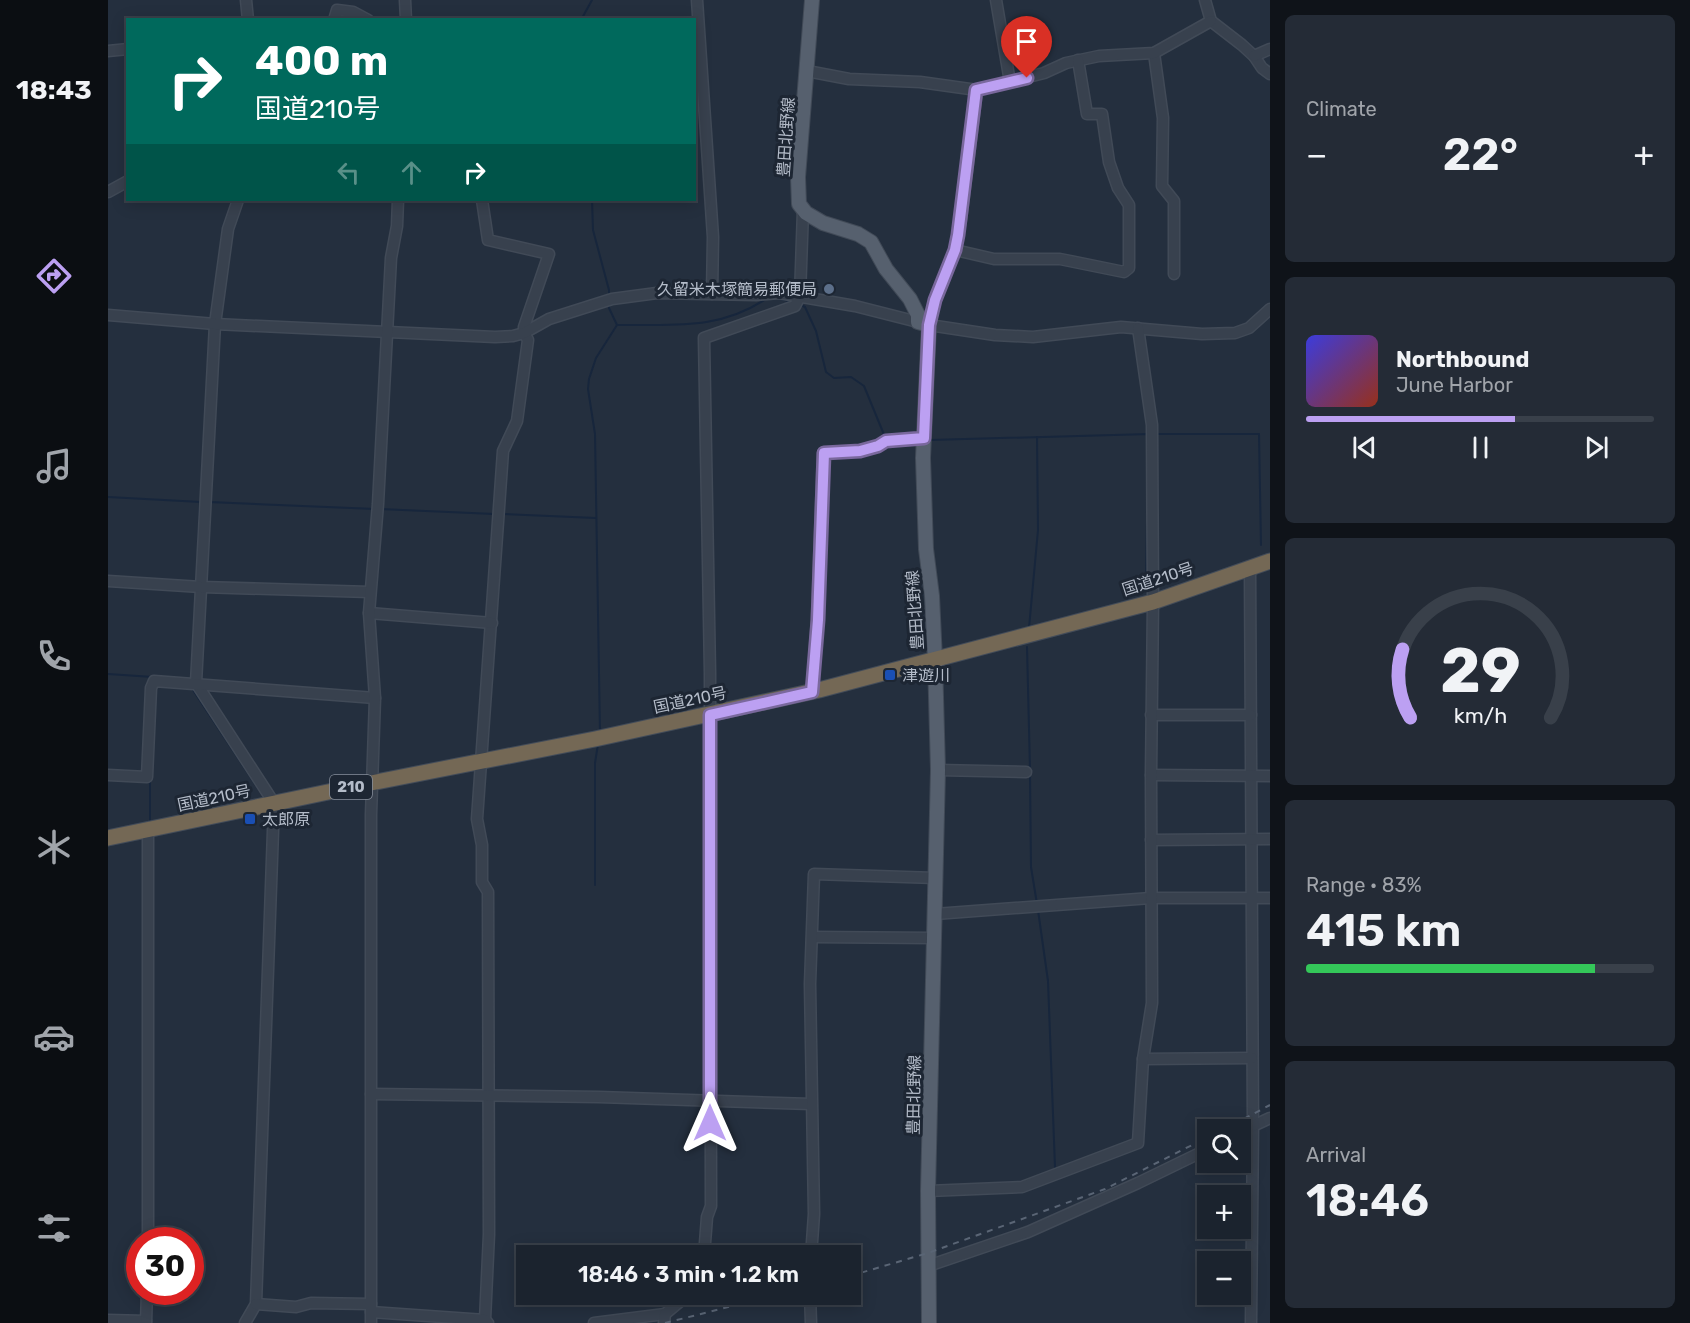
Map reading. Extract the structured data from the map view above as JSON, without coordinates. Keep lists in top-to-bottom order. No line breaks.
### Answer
{"streets":{"highway":["国道210号","210"],"main road":["豊田北野線"]},"crossings":[["豊田北野線","国道210号"]],"places":{"other":["久留米木塚簡易郵便局"],"transit":["津遊川","太郎原"]},"page":{"tabs":"18:43","tile":["Climate",["Range · 83%","415 km"],["Arrival","18:46"]],"turn":["400 m","国道210号"],"heat":["−","22°","+"],"song":["Northbound","June Harbor"],"map_buttons":["+","−"],"limit":"30","trip":"18:46 · 3 min · 1.2 km","gauge":["29","km/h"]}}
